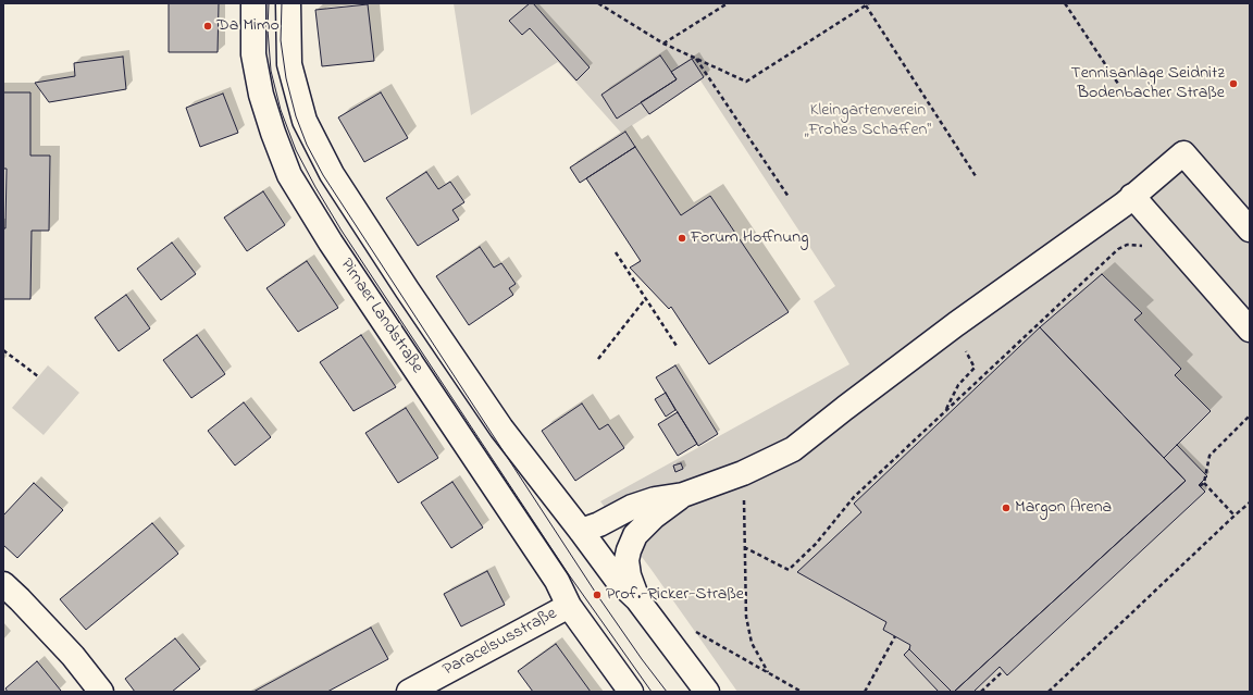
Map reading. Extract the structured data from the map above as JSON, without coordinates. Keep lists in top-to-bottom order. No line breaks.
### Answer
{"streets":{"street":["Pirnaer Landstraße","Paracelsusstraße"]},"crossings":[["Pirnaer Landstraße","Paracelsusstraße"]],"parks":["Kleingartenverein „Frohes Schaffen“"],"places":["Da Mimo","Tennisanlage Seidnitz Bodenbacher Straße","Forum Hoffnung","Margon Arena","Prof.-Ricker-Straße"]}
